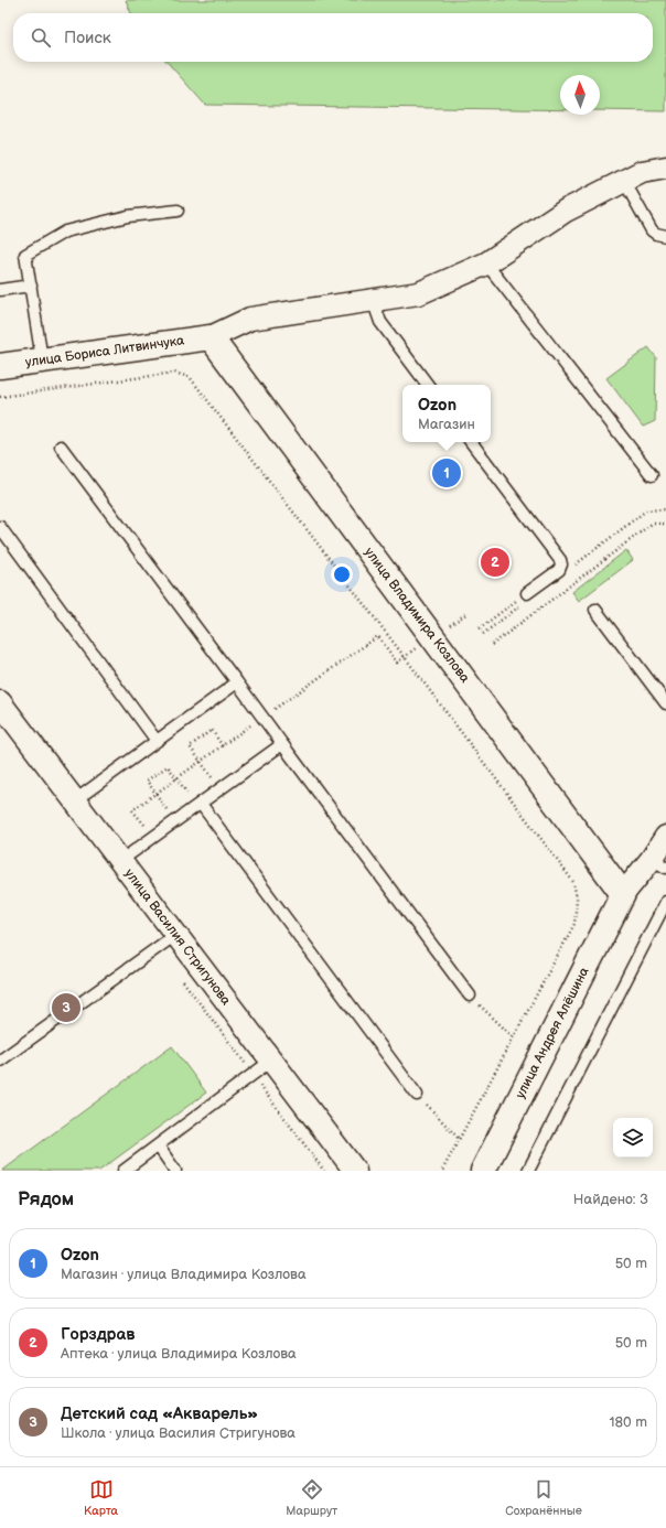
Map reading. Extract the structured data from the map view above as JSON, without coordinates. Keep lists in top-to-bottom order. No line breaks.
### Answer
{"streets":{"street":["улица Бориса Литвинчука","улица Владимира Козлова","улица Василия Стригунова","улица Андрея Алёшина"]},"crossings":[["улица Бориса Литвинчука","улица Владимира Козлова"],["улица Владимира Козлова","улица Андрея Алёшина"]],"north":"top","page":{"search":"Поиск","popup":["Ozon","Магазин"],"pins":["1","2","3"],"heading":["Рядом","Найдено: 3"],"list":[{"mark":"1","name":"Ozon","note":"Магазин · улица Владимира Козлова","value":"50 m"},{"mark":"2","name":"Горздрав","note":"Аптека · улица Владимира Козлова","value":"50 m"},{"mark":"3","name":"Детский сад «Акварель»","note":"Школа · улица Василия Стригунова","value":"180 m"}],"nav":["Карта","Маршрут","Сохранённые"]}}
